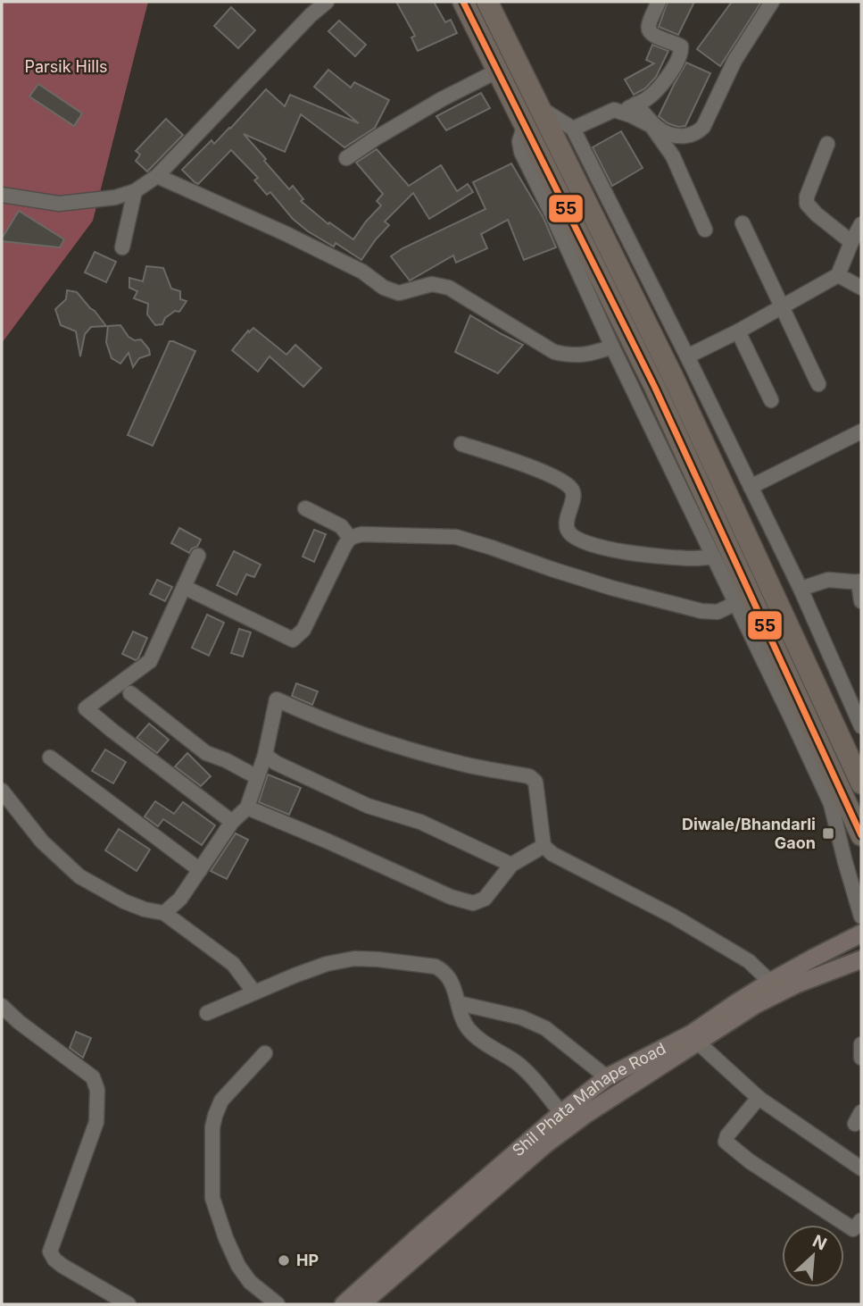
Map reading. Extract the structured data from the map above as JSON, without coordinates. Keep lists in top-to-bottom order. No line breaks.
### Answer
{"streets":{"main road":["Shil Phata Mahape Road"]},"parks":["Parsik Hills"],"places":{"transit":["Diwale/Bhandarli Gaon"],"other":["HP"]},"lines":["transit line 55"],"north":"top right"}
